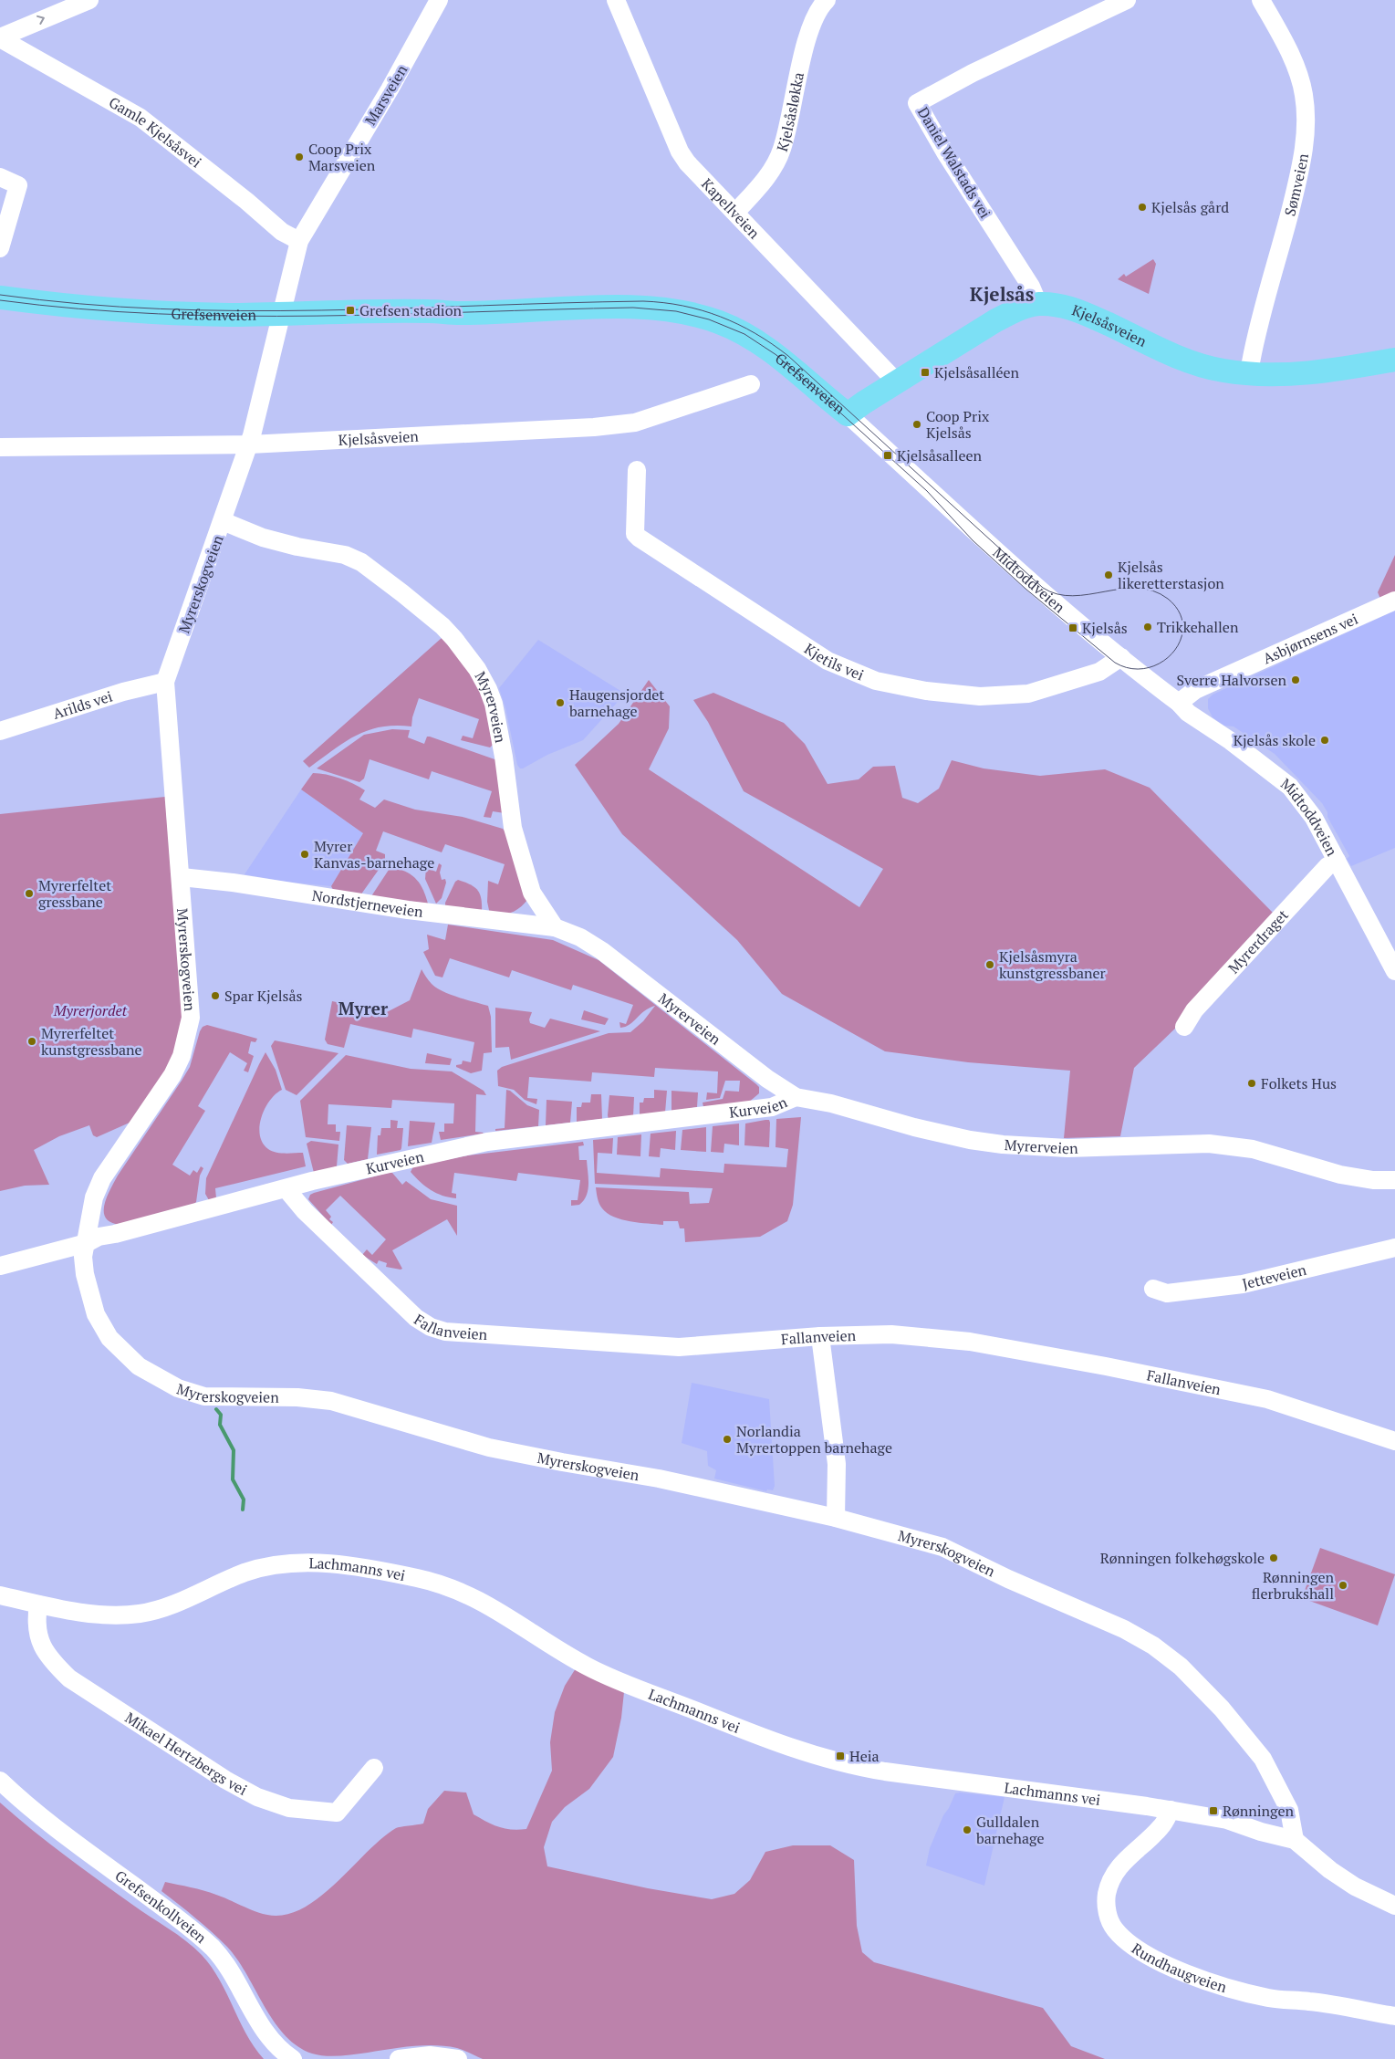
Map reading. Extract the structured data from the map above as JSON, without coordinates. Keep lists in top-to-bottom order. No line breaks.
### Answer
{"streets":{"main road":["Grefsenveien","Kjelsåsveien"],"street":["Marsveien","Kjelsåsløkka","Gamle Kjelsåsvei","Daniel Walstads vei","Sømveien","Kapellveien","Midtoddveien","Myrerskogveien","Asbjørnsens vei","Kjetils vei","Arilds vei","Myrerveien","Nordstjerneveien","Myrerdraget","Kurveien","Jetteveien","Fallanveien","Lachmanns vei","Mikael Hertzbergs vei","Grefsenkollveien","Rundhaugveien"]},"crossings":[["Marsveien","Gamle Kjelsåsvei"],["Marsveien","Grefsenveien"],["Marsveien","Myrerskogveien"],["Kjelsåsløkka","Kapellveien"],["Daniel Walstads vei","Kjelsåsveien"],["Sømveien","Kjelsåsveien"],["Kapellveien","Kjelsåsveien"],["Grefsenveien","Kjelsåsveien"],["Grefsenveien","Midtoddveien"],["Grefsenveien","Myrerskogveien"],["Kjelsåsveien","Midtoddveien"],["Kjelsåsveien","Myrerskogveien"],["Midtoddveien","Asbjørnsens vei"],["Midtoddveien","Kjetils vei"],["Midtoddveien","Myrerdraget"],["Myrerskogveien","Arilds vei"],["Myrerskogveien","Myrerveien"],["Myrerskogveien","Nordstjerneveien"],["Myrerskogveien","Kurveien"],["Myrerskogveien","Lachmanns vei"],["Myrerveien","Nordstjerneveien"],["Myrerveien","Kurveien"],["Kurveien","Fallanveien"],["Lachmanns vei","Mikael Hertzbergs vei"],["Lachmanns vei","Rundhaugveien"]],"districts":["Kjelsås","Myrer"],"parks":["Myrerjordet"],"places":{"other":["Coop Prix Marsveien","Kjelsås gård","Coop Prix Kjelsås","Kjelsås likeretterstasjon","Trikkehallen","Sverre Halvorsen","Haugensjordet barnehage","Kjelsås skole","Myrer Kanvas-barnehage","Myrerfeltet gressbane","Kjelsåsmyra kunstgressbaner","Spar Kjelsås","Myrerfeltet kunstgressbane","Folkets Hus","Norlandia Myrertoppen barnehage","Rønningen folkehøgskole","Rønningen flerbrukshall","Gulldalen barnehage"],"transit":["Grefsen stadion","Kjelsåsalléen","Kjelsåsalleen","Kjelsås","Heia","Rønningen"]}}
